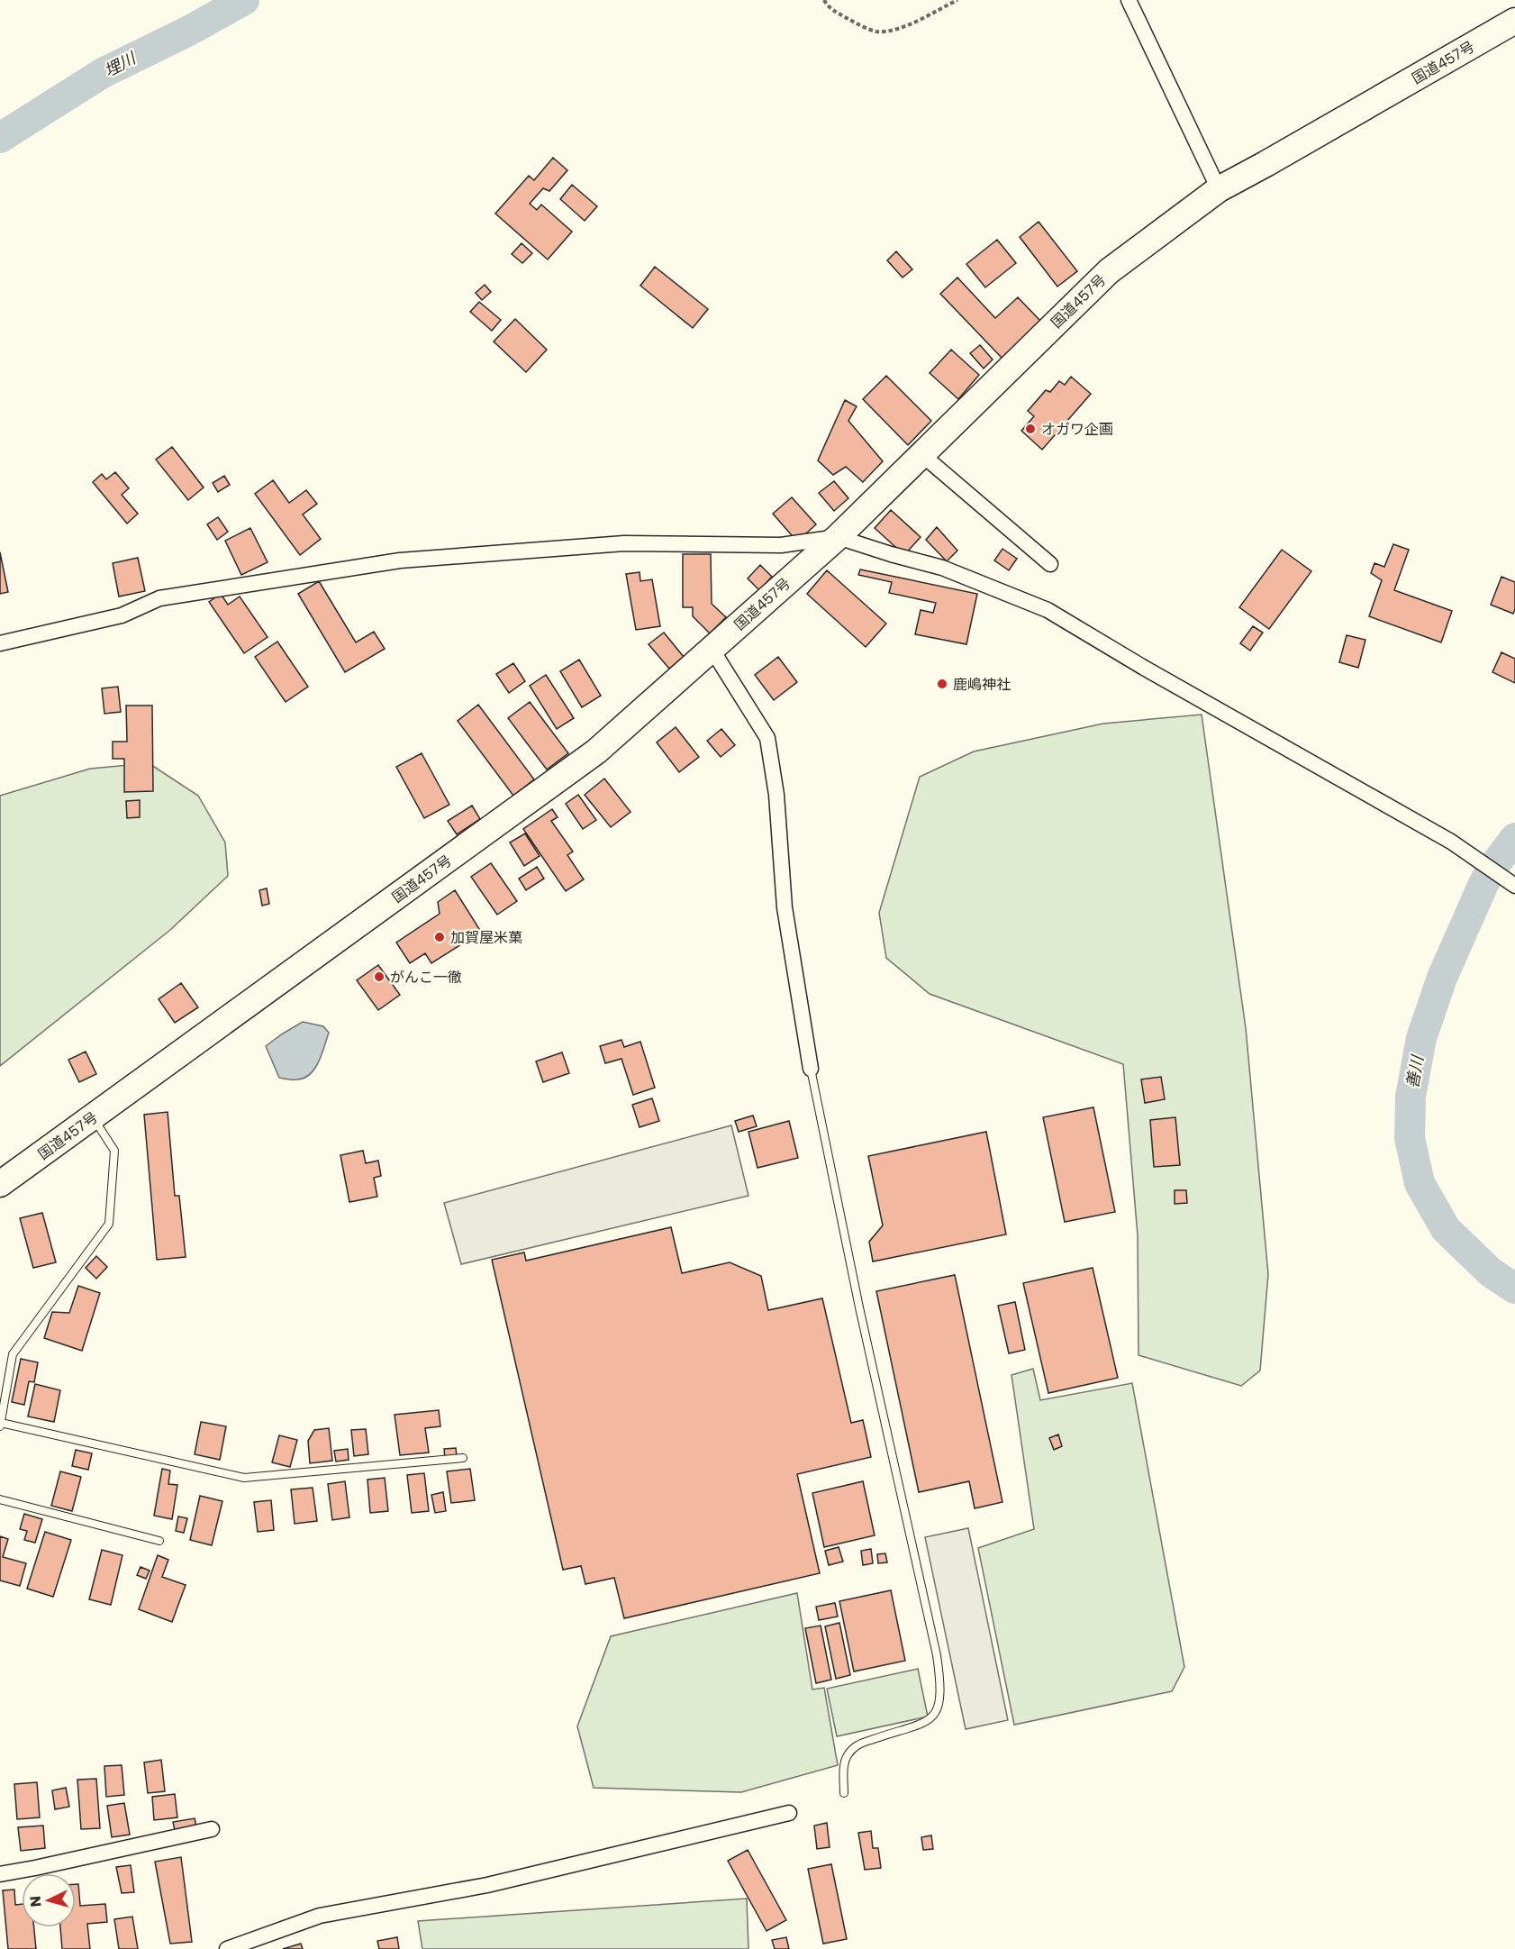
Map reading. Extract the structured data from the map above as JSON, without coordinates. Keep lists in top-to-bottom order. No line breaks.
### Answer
{"streets":{"highway":["国道457号"]},"water":["埋川","善川"],"places":["オガワ企画","鹿嶋神社","加賀屋米菓","がんこ一徹"],"north":"left"}
